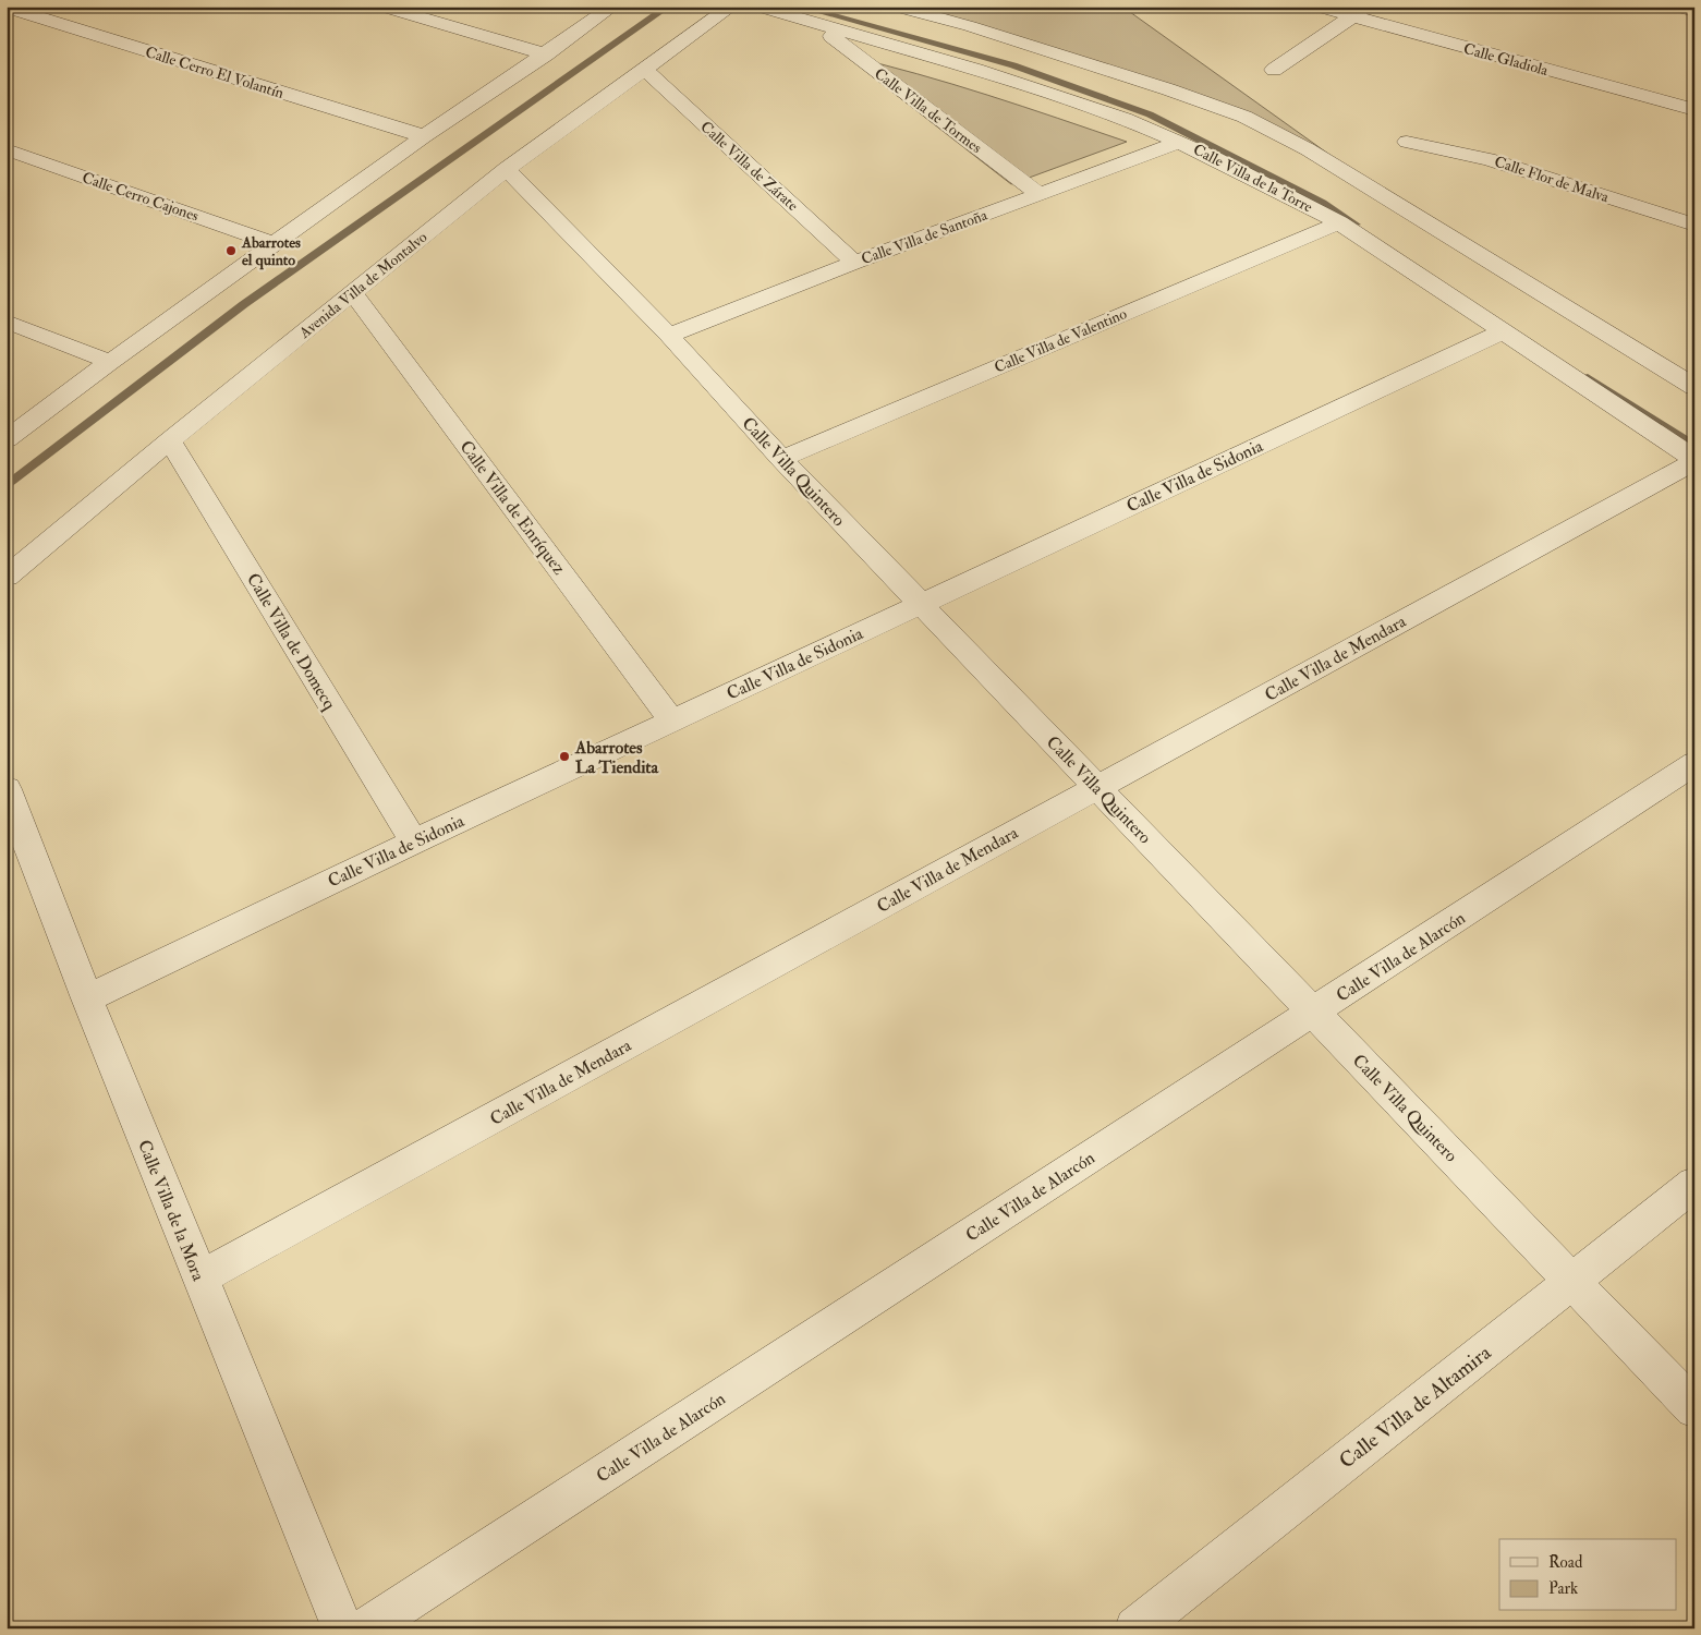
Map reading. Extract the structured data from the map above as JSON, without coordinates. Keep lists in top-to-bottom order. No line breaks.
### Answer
{"streets":{"street":["Calle Gladiola","Calle Cerro El Volantín","Calle Villa de Tormes","Calle Villa de Zárate","Calle Villa de la Torre","Calle Flor de Malva","Calle Cerro Cajones","Calle Villa de Santoña","Avenida Villa de Montalvo","Calle Villa de Valentino","Calle Villa Quintero","Calle Villa de Sidonia","Calle Villa de Enríquez","Calle Villa de Domecq","Calle Villa de Mendara","Calle Villa de Alarcón","Calle Villa de la Mora","Calle Villa de Altamira"]},"crossings":[["Calle Villa de Tormes","Calle Villa de la Torre"],["Calle Villa de Tormes","Calle Villa de Santoña"],["Calle Villa de Zárate","Calle Villa de Santoña"],["Calle Villa de Zárate","Avenida Villa de Montalvo"],["Calle Villa de la Torre","Calle Villa de Santoña"],["Calle Villa de la Torre","Calle Villa de Valentino"],["Calle Villa de la Torre","Calle Villa de Sidonia"],["Calle Villa de la Torre","Calle Villa de Mendara"],["Calle Villa de Santoña","Calle Villa Quintero"],["Avenida Villa de Montalvo","Calle Villa Quintero"],["Avenida Villa de Montalvo","Calle Villa de Enríquez"],["Avenida Villa de Montalvo","Calle Villa de Domecq"],["Calle Villa de Valentino","Calle Villa Quintero"],["Calle Villa Quintero","Calle Villa de Sidonia"],["Calle Villa Quintero","Calle Villa de Mendara"],["Calle Villa Quintero","Calle Villa de Alarcón"],["Calle Villa Quintero","Calle Villa de Altamira"],["Calle Villa de Sidonia","Calle Villa de Enríquez"],["Calle Villa de Sidonia","Calle Villa de Domecq"],["Calle Villa de Sidonia","Calle Villa de la Mora"],["Calle Villa de Mendara","Calle Villa de la Mora"]],"places":["Abarrotes el quinto","Abarrotes La Tiendita"],"legend":["Road","Park"]}
